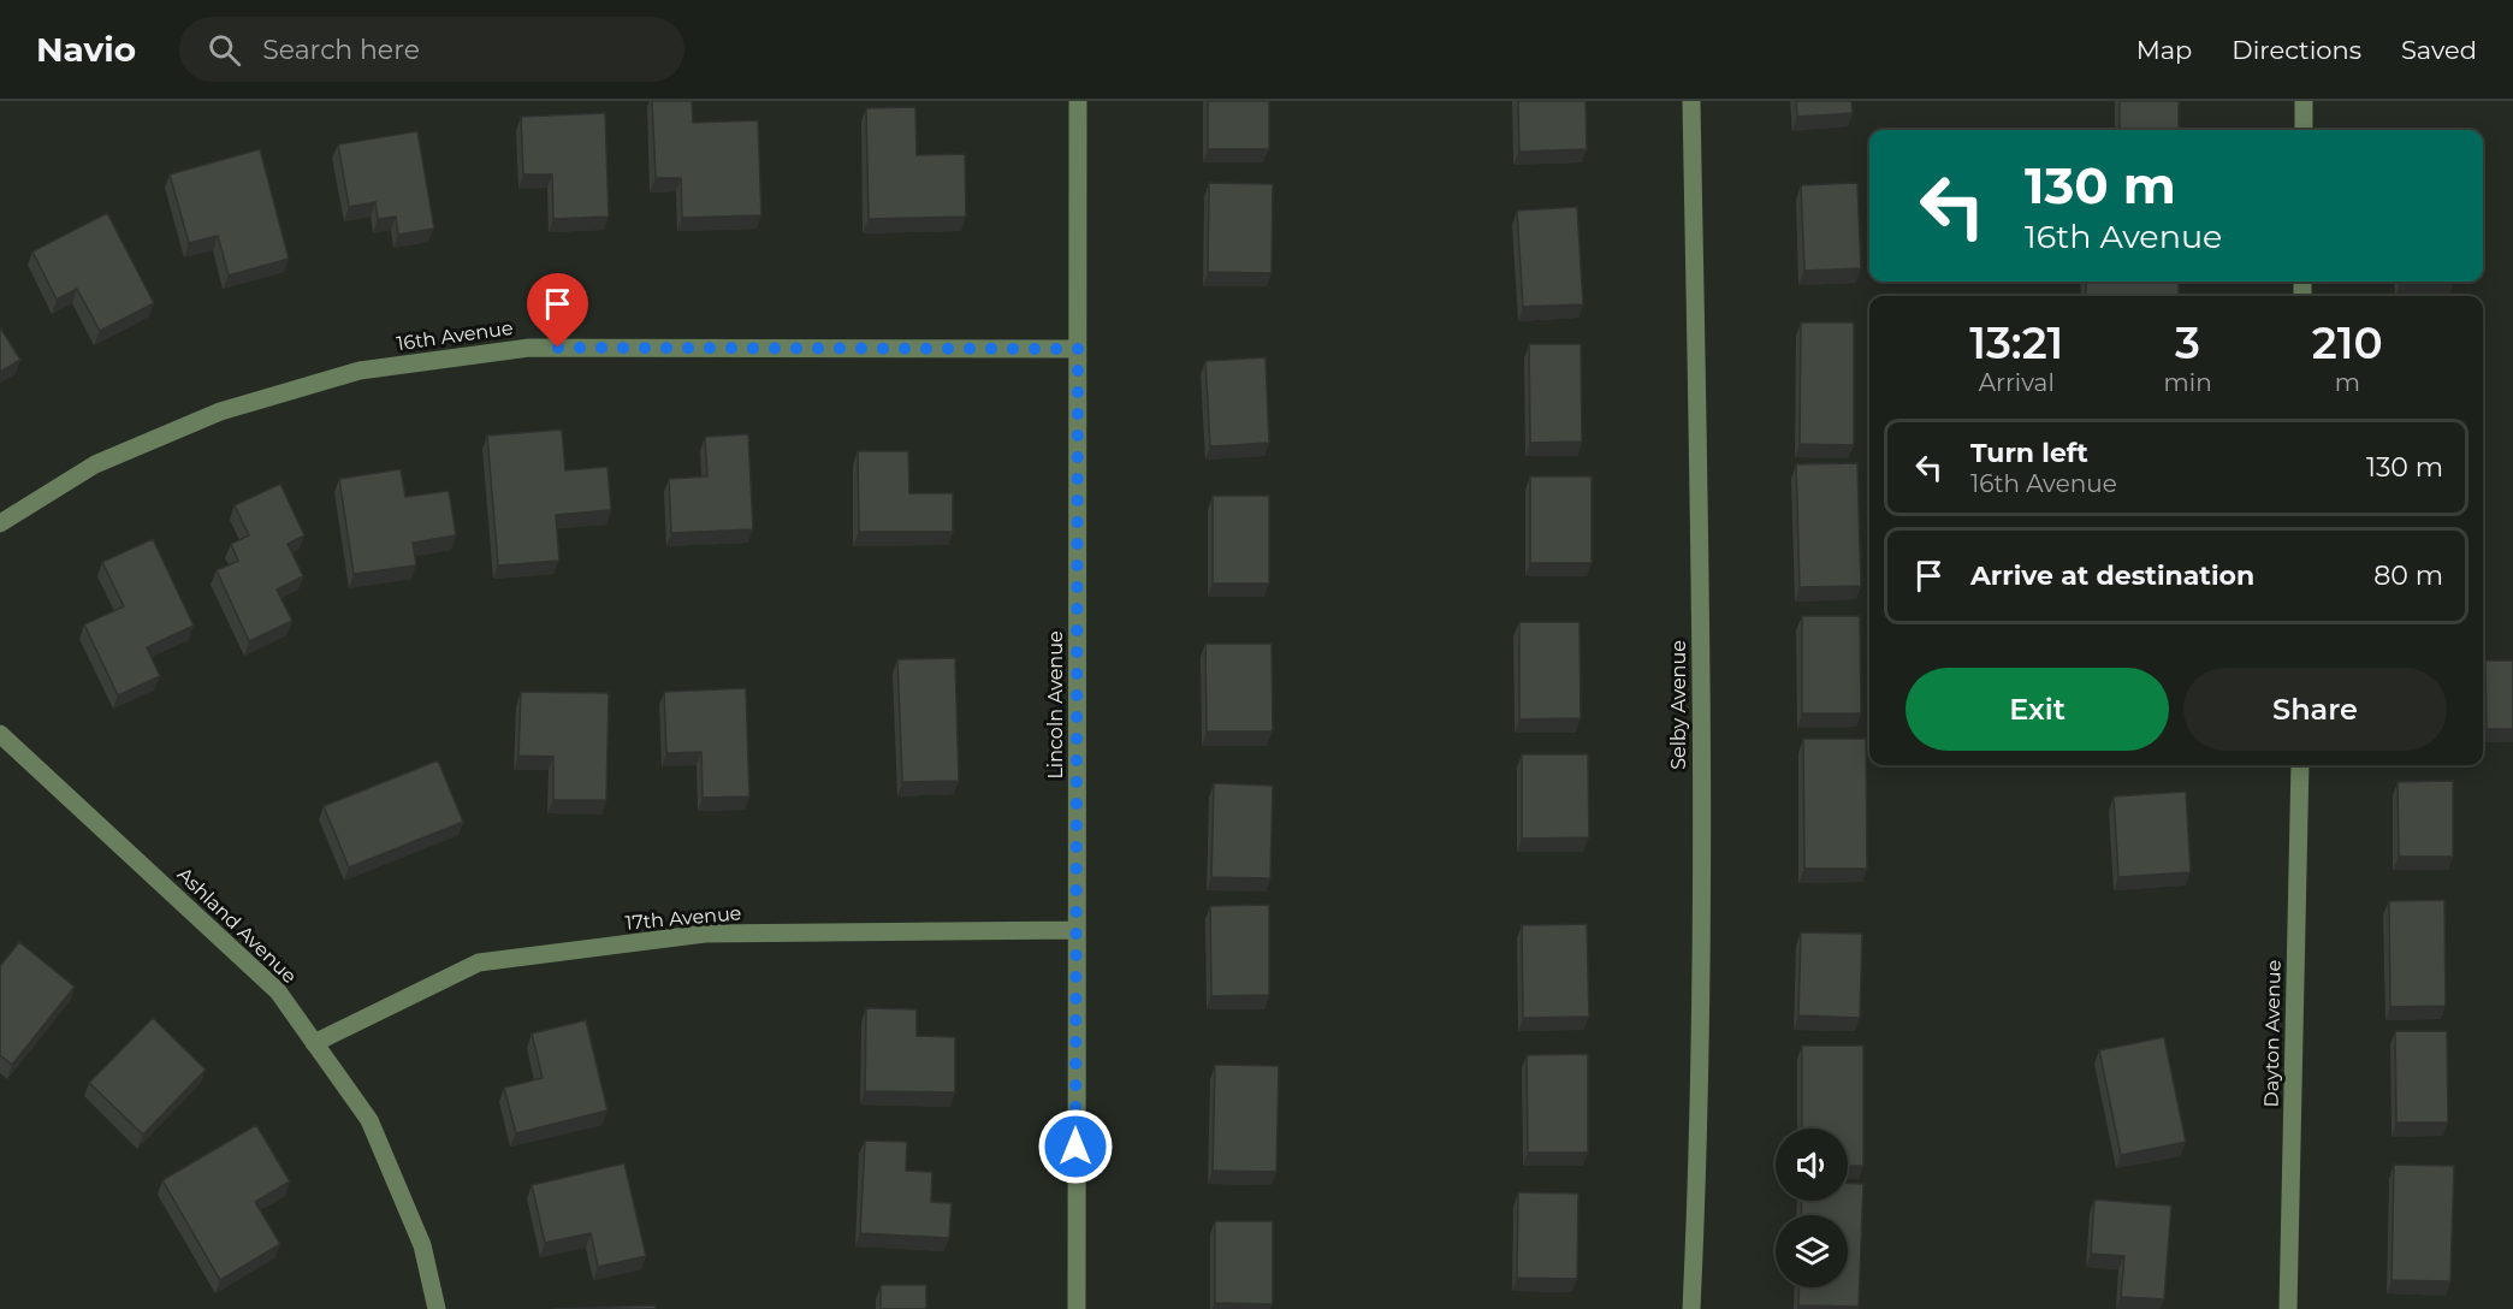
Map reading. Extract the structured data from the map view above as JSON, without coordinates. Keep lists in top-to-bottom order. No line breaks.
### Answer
{"streets":{"street":["16th Avenue","Lincoln Avenue","Selby Avenue","17th Avenue","Ashland Avenue","Dayton Avenue"]},"crossings":[["16th Avenue","Lincoln Avenue"],["Lincoln Avenue","17th Avenue"],["17th Avenue","Ashland Avenue"]],"page":{"header":"Navio","search":"Search here","nav":["Map","Directions","Saved"],"turn":["130 m","16th Avenue"],"eta":["13:21","Arrival","3","min","210","m"],"list":[{"name":"Turn left","note":"16th Avenue","value":"130 m"},{"name":"Arrive at destination","value":"80 m"}],"buttons":["Exit","Share"]}}
